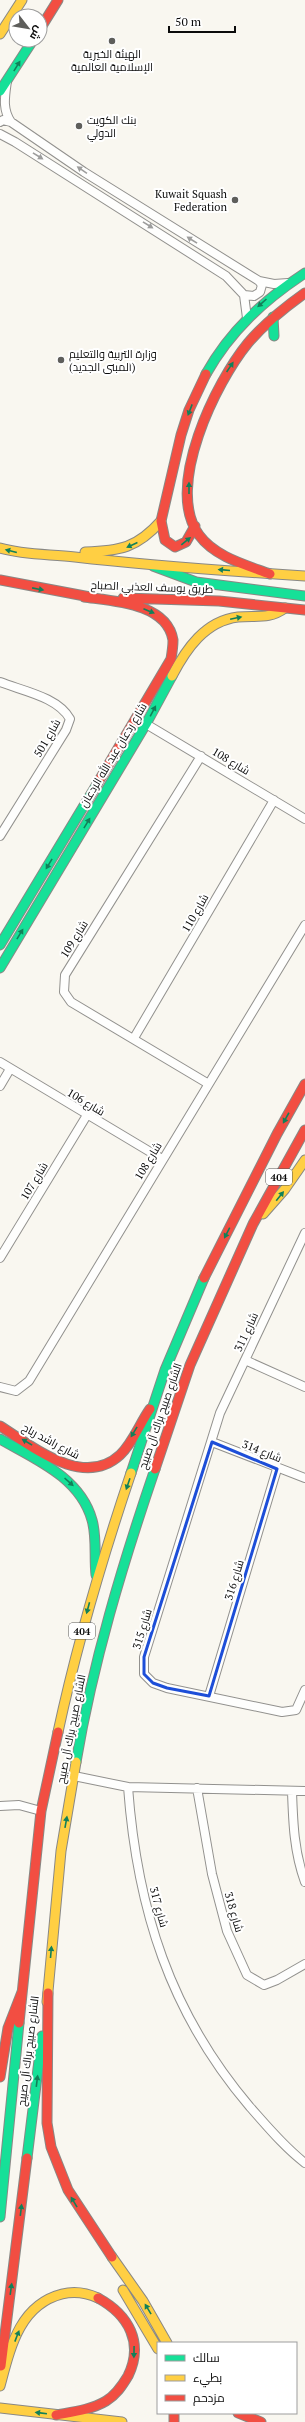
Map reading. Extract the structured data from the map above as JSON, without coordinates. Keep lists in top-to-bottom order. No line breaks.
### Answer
{"streets":{"main road":["طريق يوسف العذبي الصباح","شارع ردعان عبد الله الردعان","404","الشارع صبيح براك آل صبيح","شارع راشد رباح"],"street":["شارع 501","شارع 108","شارع 110","شارع 109","شارع 106","شارع 107","شارع 311","شارع 314","شارع 316","شارع 315","شارع 317","شارع 318"]},"crossings":[["طريق يوسف العذبي الصباح","شارع ردعان عبد الله الردعان"],["شارع ردعان عبد الله الردعان","شارع 108"],["شارع 108","شارع 110"],["شارع 108","شارع 109"],["شارع 108","شارع 106"],["شارع 110","شارع 109"],["شارع 106","شارع 107"],["شارع 311","شارع 314"],["شارع 311","شارع 315"],["الشارع صبيح براك آل صبيح","شارع راشد رباح"],["شارع 314","شارع 316"],["شارع 314","شارع 315"],["شارع 316","شارع 315"]],"places":["الهيئة الخيرية الإسلامية العالمية","بنك الكويت الدولي","Kuwait Squash Federation","وزارة التربية والتعليم (المبنى الجديد)"],"legend":["سالك","بطيء","مزدحم"],"scale_bar":"50 m","north":"bottom right"}
